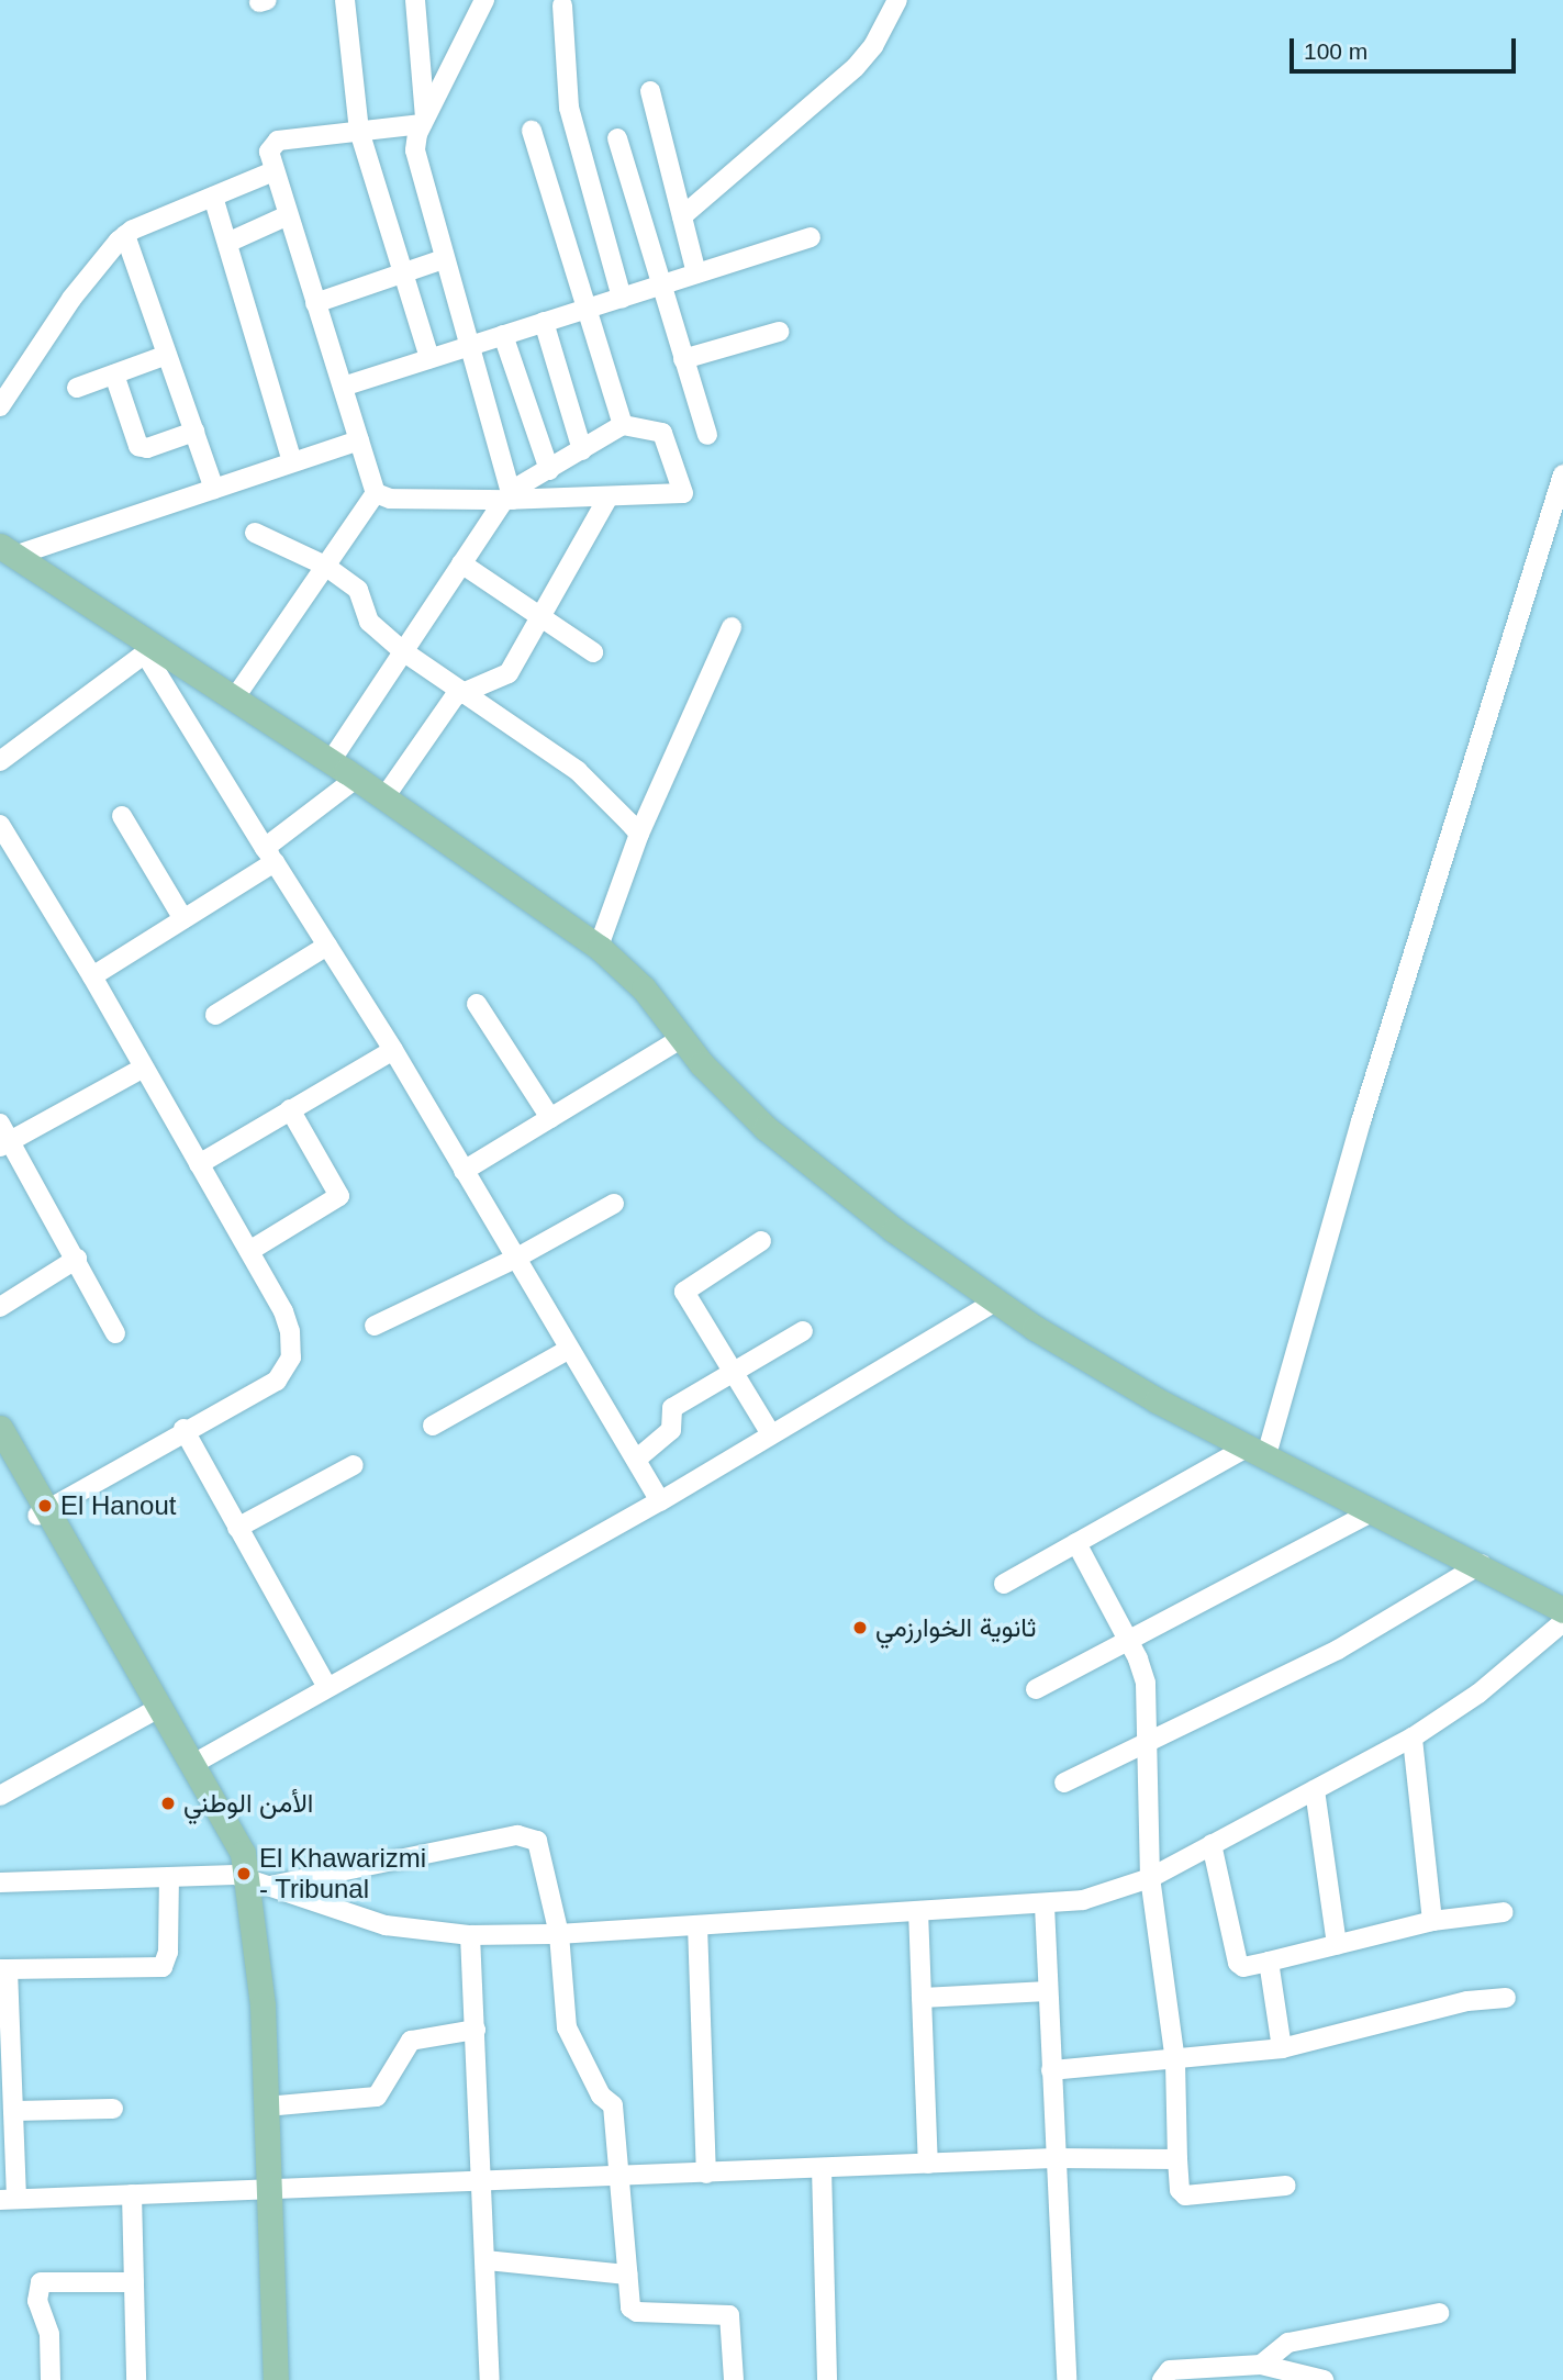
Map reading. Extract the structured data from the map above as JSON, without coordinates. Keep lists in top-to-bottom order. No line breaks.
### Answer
{"places":["El Hanout","ثانوية الخوارزمي","الأمن الوطني","El Khawarizmi - Tribunal"],"scale_bar":"100 m"}
